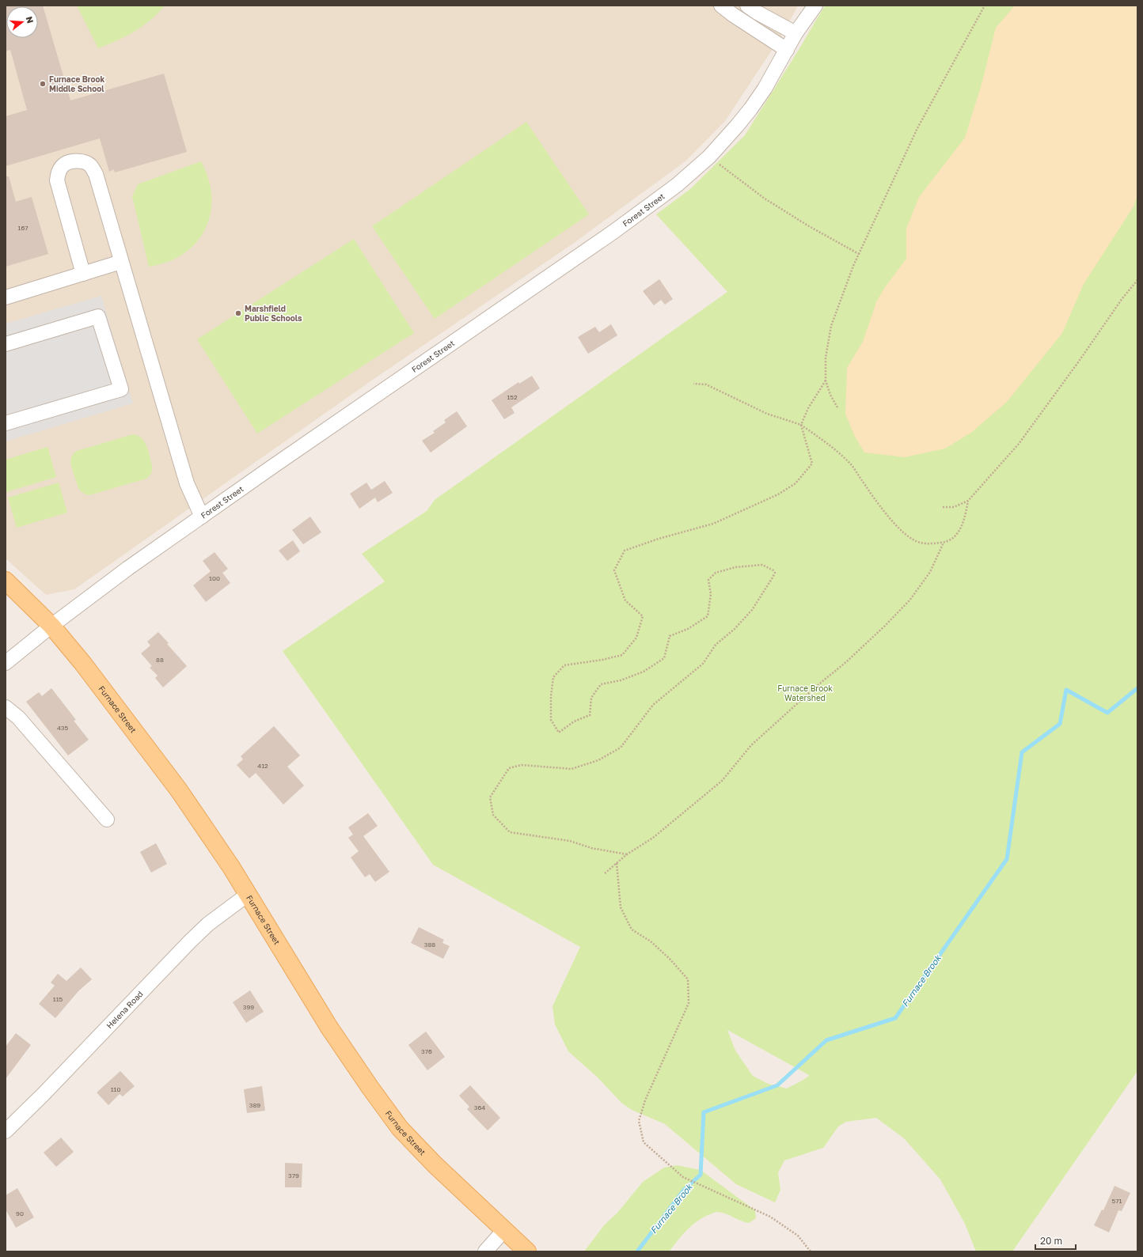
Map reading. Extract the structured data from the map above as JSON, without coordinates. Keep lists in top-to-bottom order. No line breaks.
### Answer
{"streets":{"main road":["Furnace Street"],"street":["Forest Street","Helena Road"]},"crossings":[["Forest Street","Furnace Street"],["Furnace Street","Helena Road"]],"water":["Furnace Brook"],"parks":["Furnace Brook Watershed"],"places":["Furnace Brook Middle School","Marshfield Public Schools"],"house_numbers":["167","152","100","88","435","412","388","115","399","376","110","389","364","379","571","90"],"scale_bar":"20 m","north":"right"}
